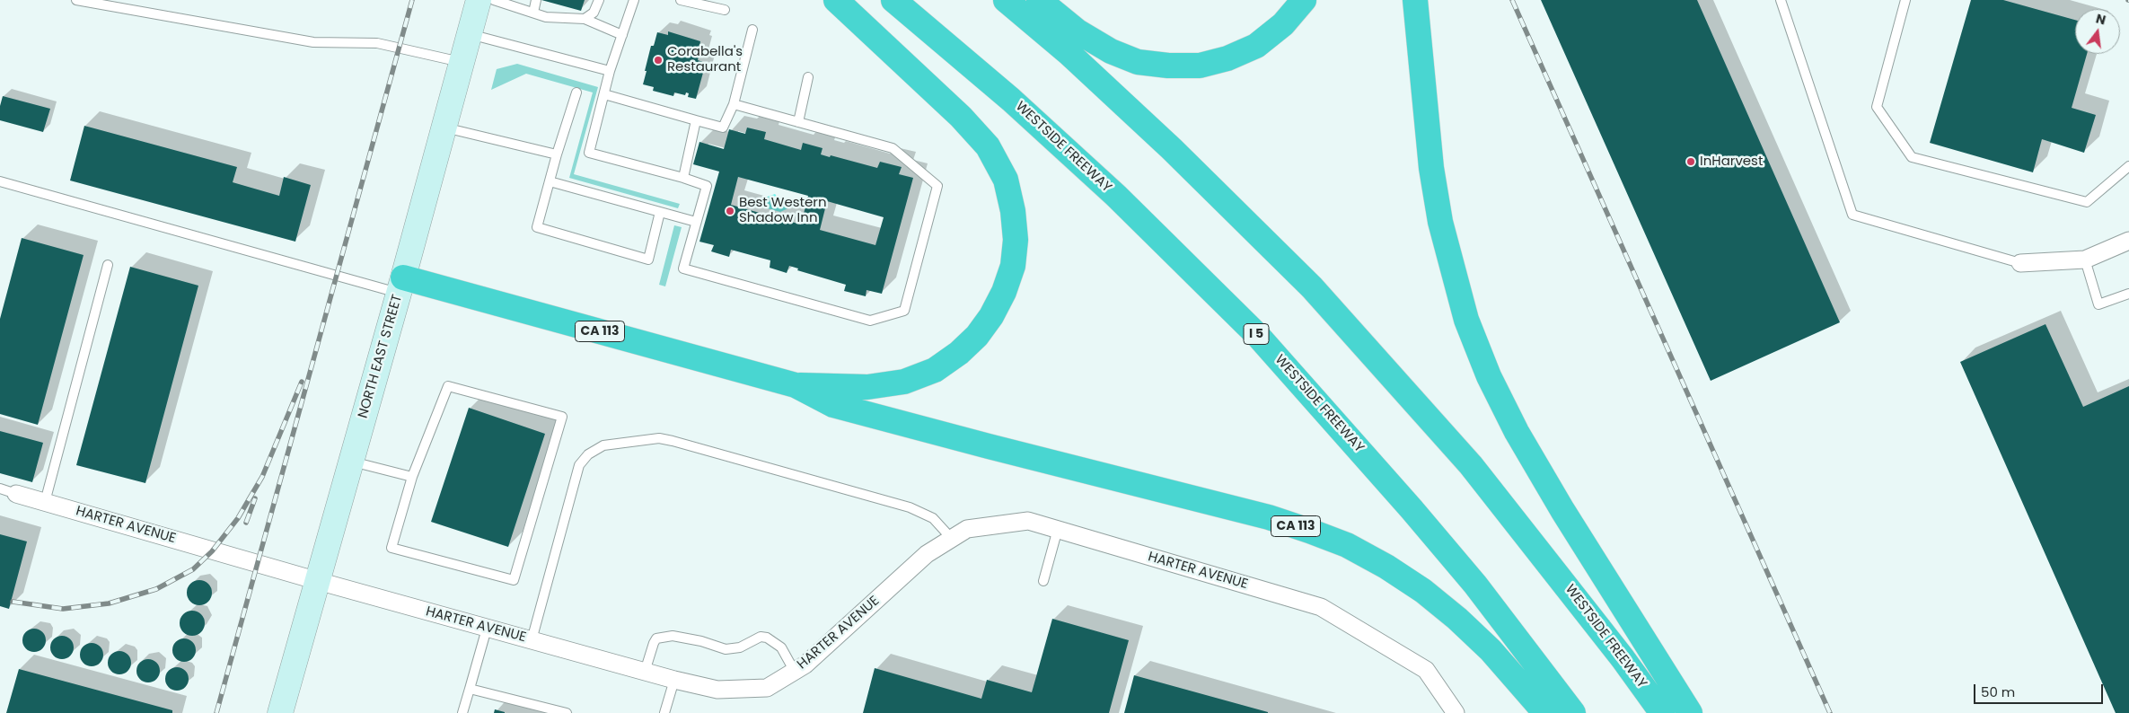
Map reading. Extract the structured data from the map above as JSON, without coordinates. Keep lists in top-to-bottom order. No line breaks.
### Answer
{"streets":{"highway":["WESTSIDE FREEWAY","CA 113","I 5"],"main road":["NORTH EAST STREET"],"street":["HARTER AVENUE"]},"crossings":[["CA 113","NORTH EAST STREET"],["NORTH EAST STREET","HARTER AVENUE"]],"places":["Corabella's Restaurant","InHarvest","Best Western Shadow Inn"],"scale_bar":"50 m","north":"top"}
